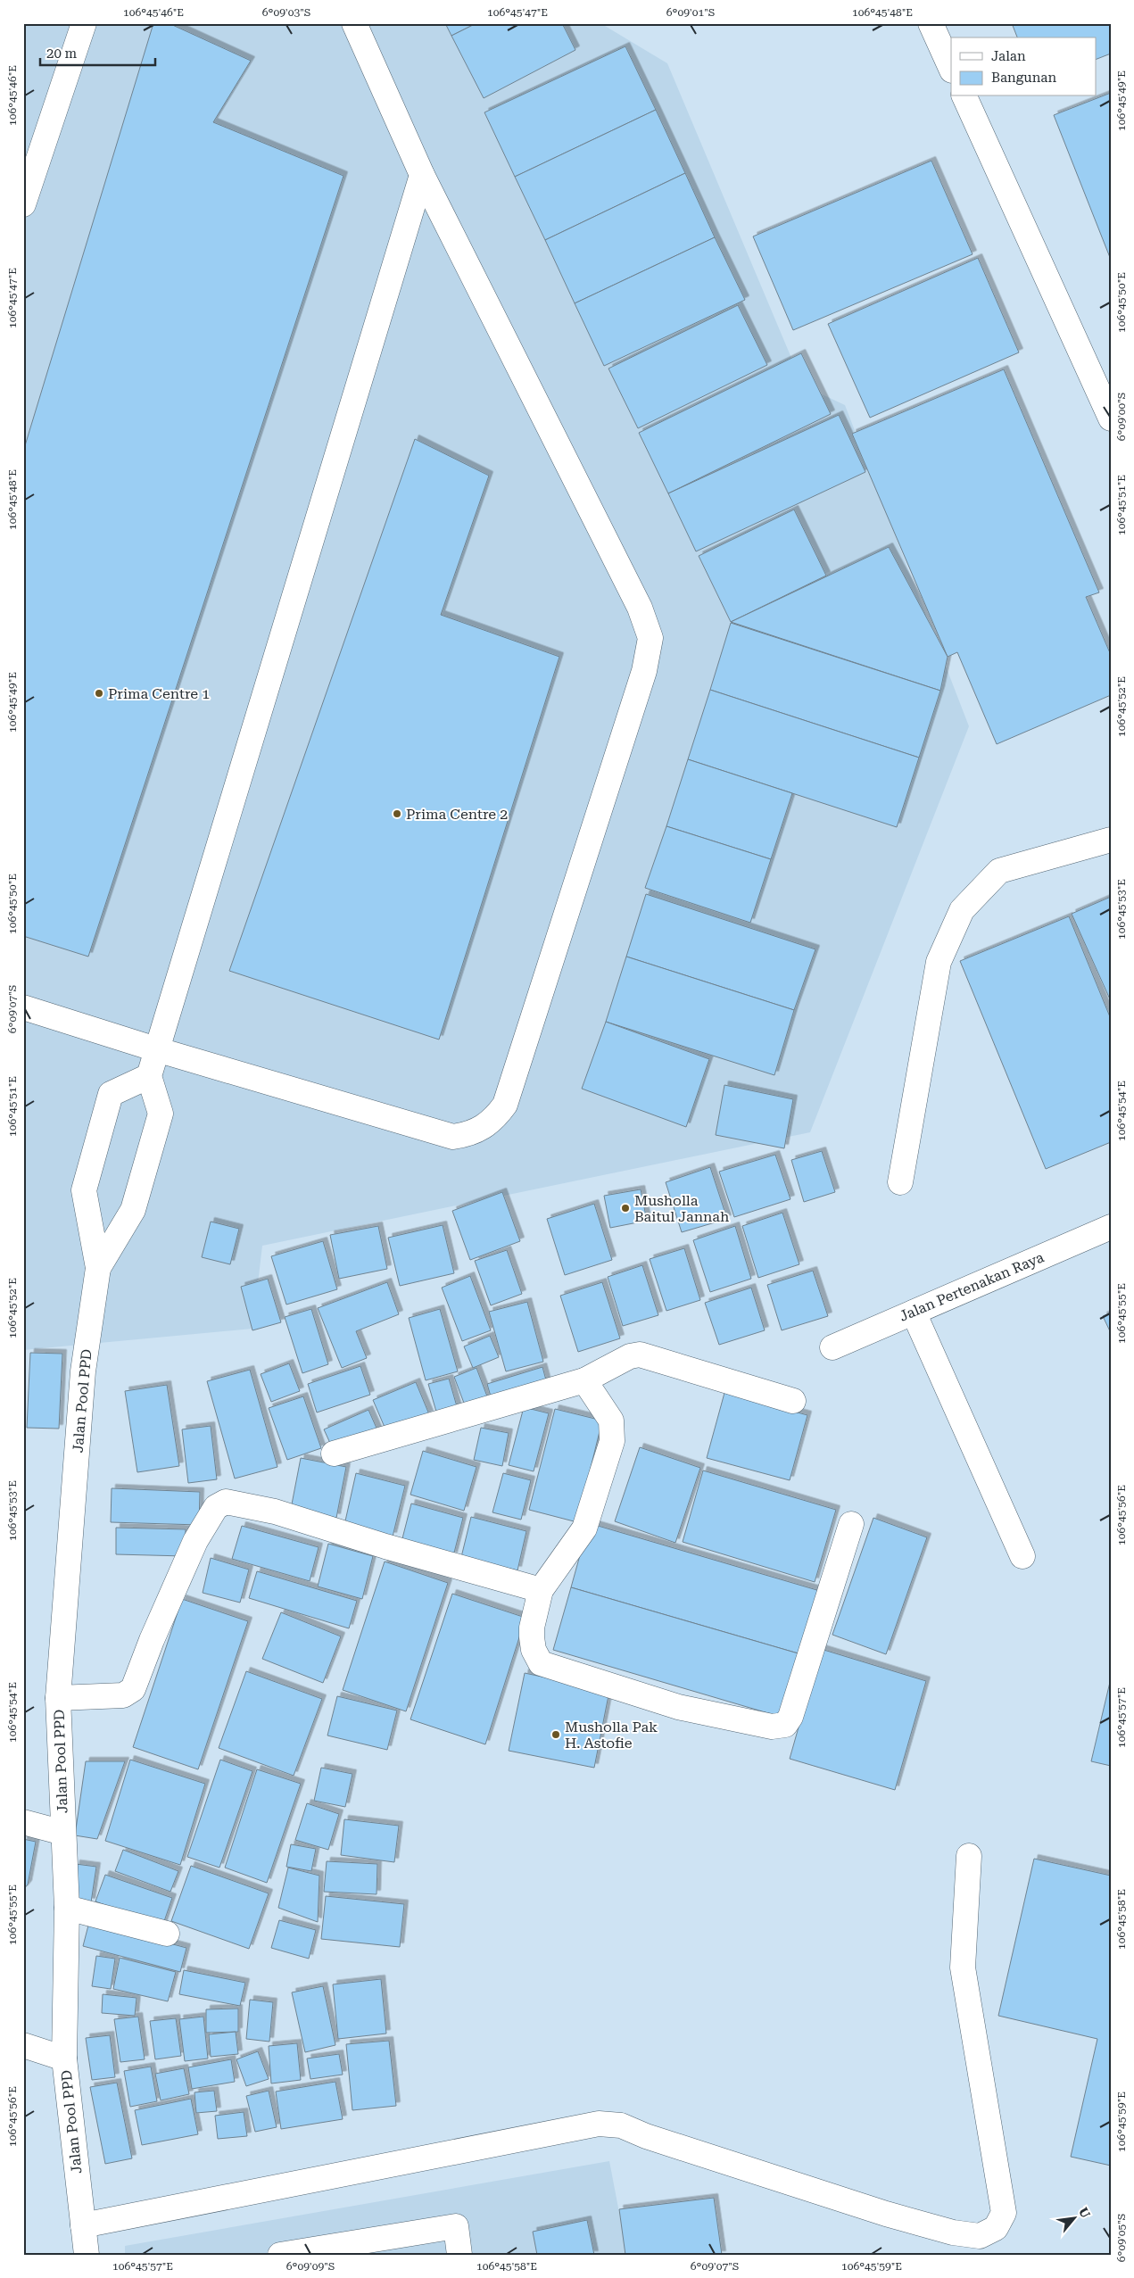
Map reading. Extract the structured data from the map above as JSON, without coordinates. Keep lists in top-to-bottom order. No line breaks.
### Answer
{"streets":{"street":["Jalan Pertenakan Raya","Jalan Pool PPD"]},"places":["Prima Centre 1","Prima Centre 2","Musholla Baitul Jannah","Musholla Pak H. Astofie"],"legend":["Jalan","Bangunan"],"scale_bar":"20 m","north":"top right","coordinates":["106°45'46\"E","6°09'03\"S","106°45'47\"E","6°09'01\"S","106°45'48\"E","106°45'49\"E","106°45'50\"E","6°09'00\"S","106°45'51\"E","106°45'52\"E","106°45'53\"E","6°09'07\"S","106°45'54\"E","106°45'55\"E","106°45'56\"E","106°45'57\"E","106°45'58\"E","106°45'59\"E","6°09'05\"S","6°09'09\"S"]}
